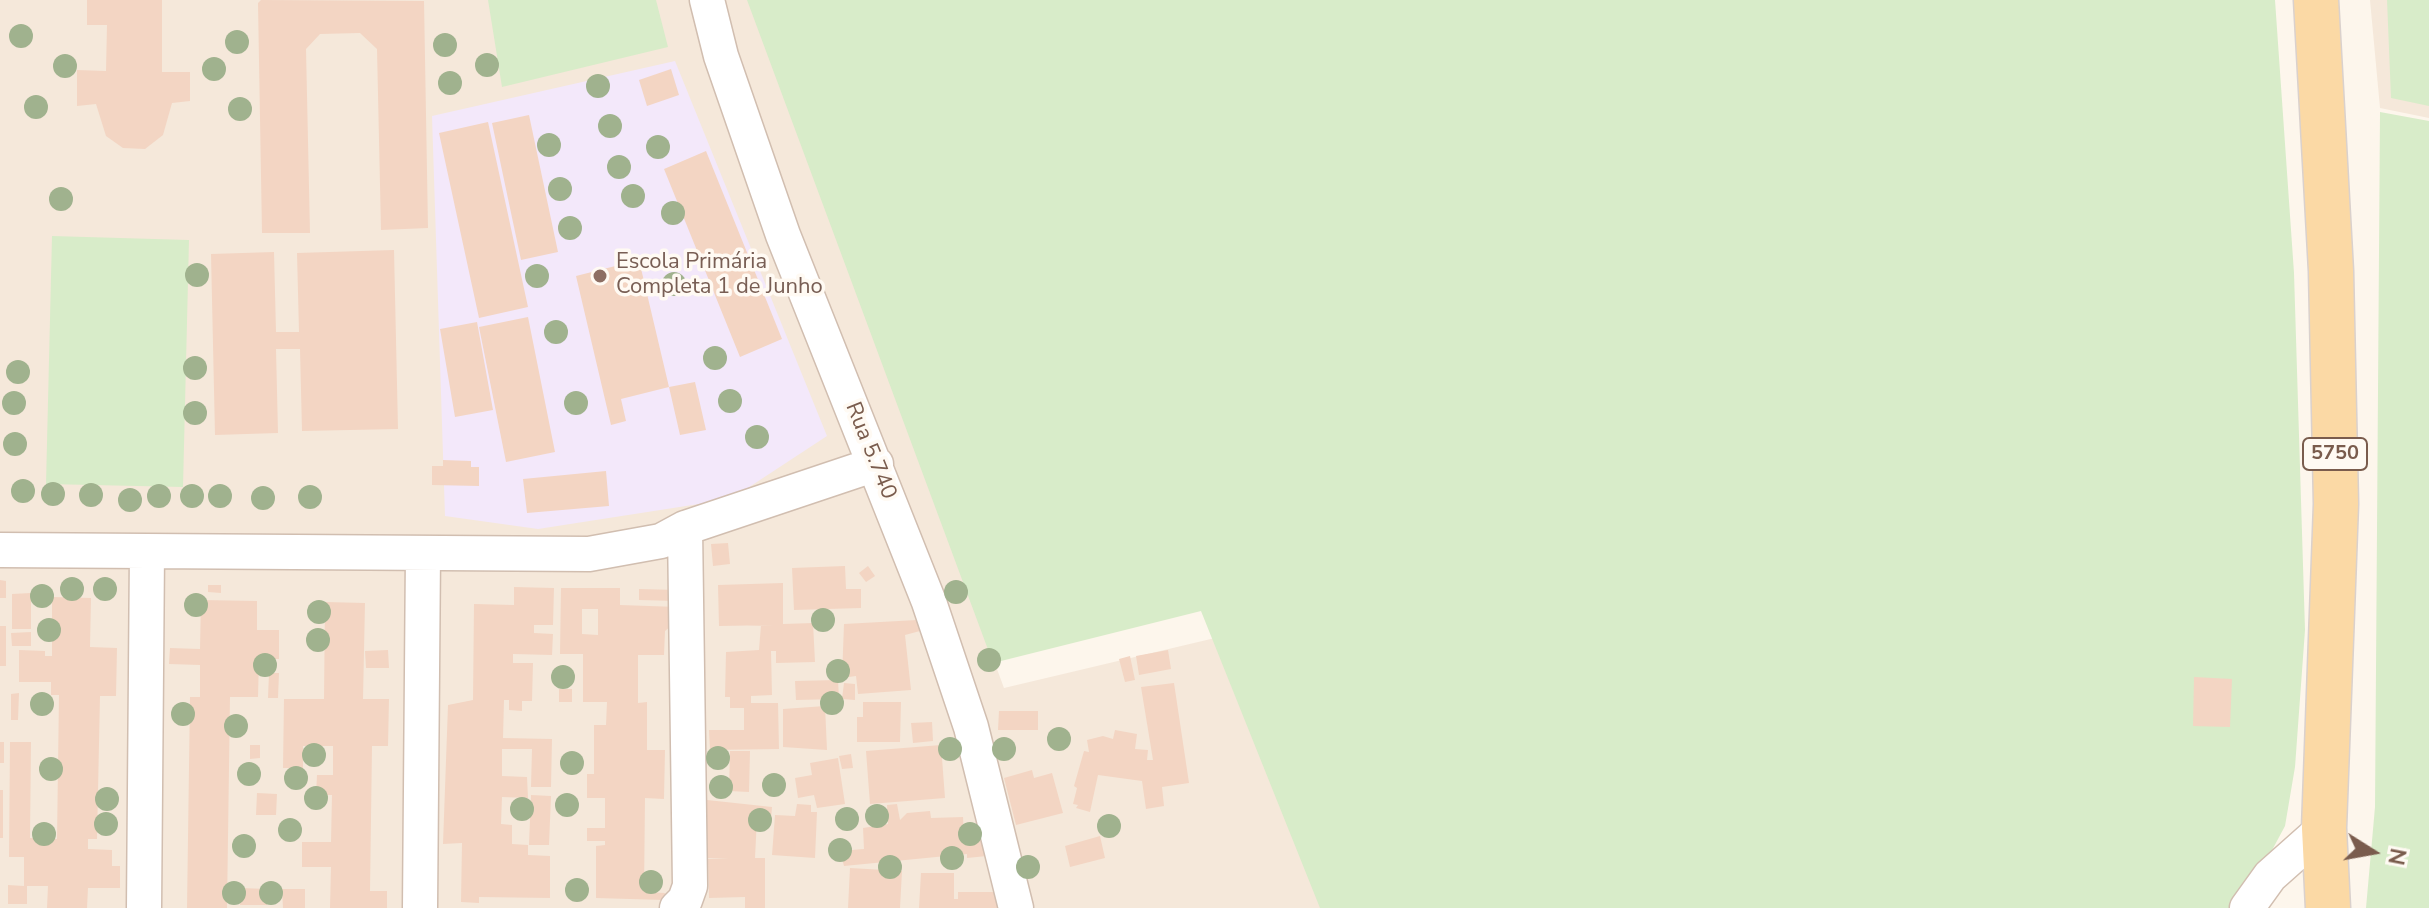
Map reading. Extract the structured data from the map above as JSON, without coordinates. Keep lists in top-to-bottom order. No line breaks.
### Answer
{"streets":{"main road":["5750"],"street":["Rua 5.740"]},"places":["Escola Primária Completa 1 de Junho"],"north":"right"}
